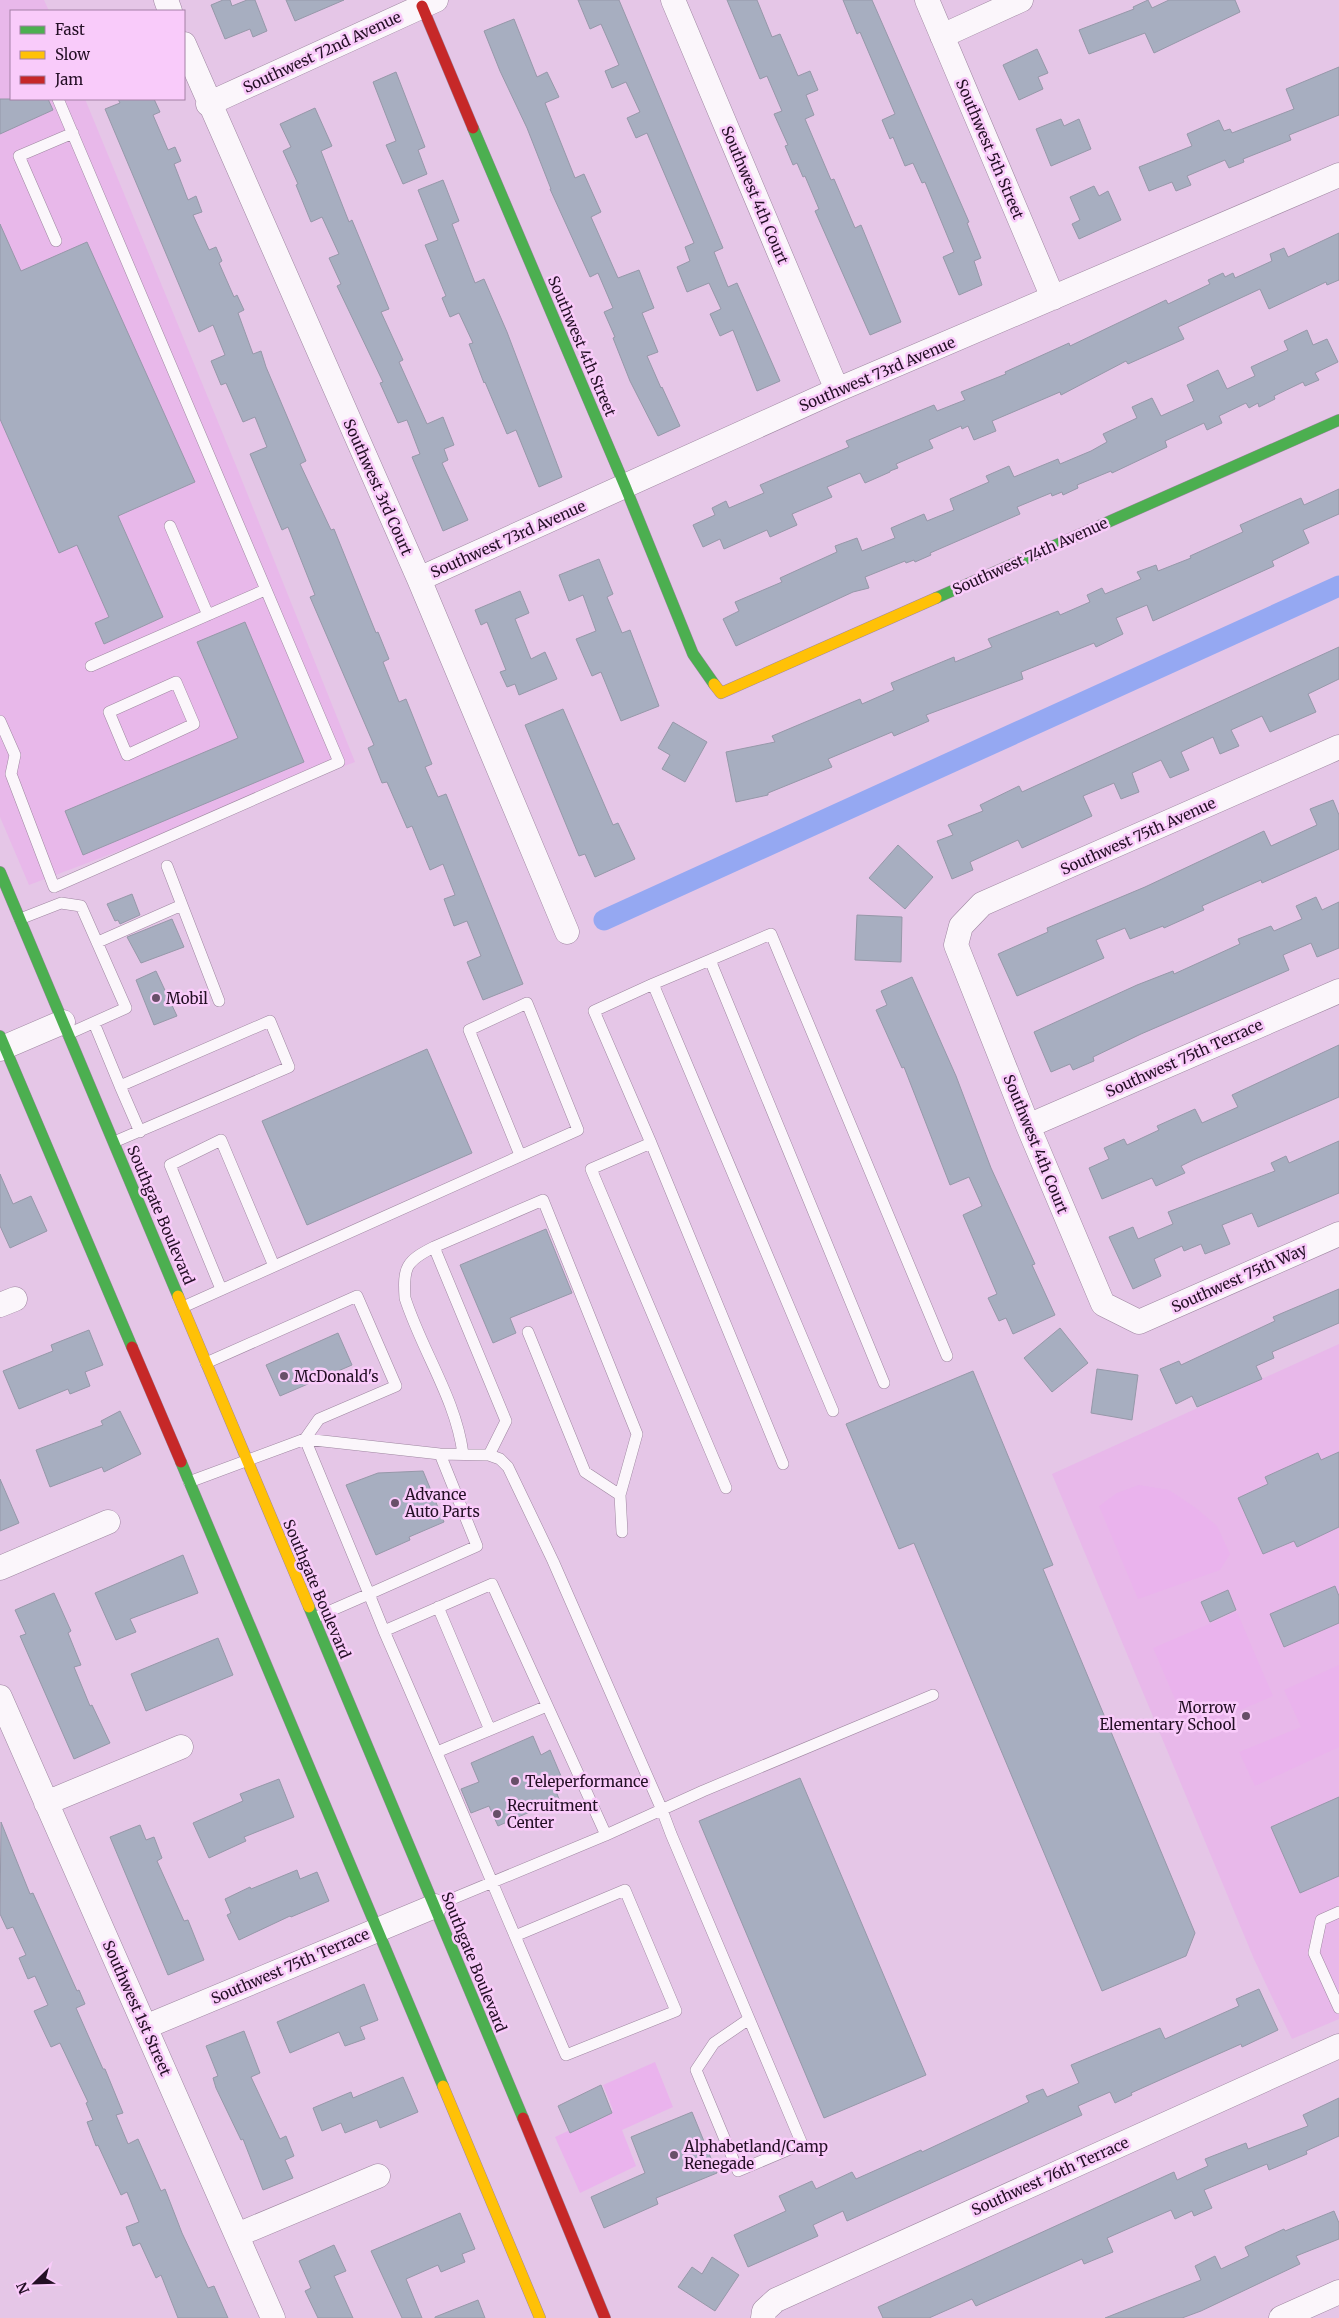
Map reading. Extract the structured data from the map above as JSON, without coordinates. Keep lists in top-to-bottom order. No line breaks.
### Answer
{"streets":{"main road":["Southwest 4th Street","Southwest 74th Avenue","Southgate Boulevard"],"street":["Southwest 72nd Avenue","Southwest 5th Street","Southwest 4th Court","Southwest 73rd Avenue","Southwest 3rd Court","Southwest 75th Avenue","Southwest 75th Terrace","Southwest 75th Way","Southwest 1st Street","Southwest 76th Terrace"]},"crossings":[["Southwest 72nd Avenue","Southwest 4th Street"],["Southwest 72nd Avenue","Southwest 3rd Court"],["Southwest 5th Street","Southwest 73rd Avenue"],["Southwest 4th Court","Southwest 73rd Avenue"],["Southwest 4th Court","Southwest 75th Avenue"],["Southwest 4th Court","Southwest 75th Terrace"],["Southwest 4th Court","Southwest 75th Way"],["Southwest 4th Street","Southwest 73rd Avenue"],["Southwest 4th Street","Southwest 74th Avenue"],["Southwest 73rd Avenue","Southwest 3rd Court"],["Southwest 75th Terrace","Southgate Boulevard"],["Southwest 75th Terrace","Southwest 1st Street"]],"places":["Mobil","McDonald's","Advance Auto Parts","Morrow Elementary School","Teleperformance","Recruitment Center","Alphabetland/Camp Renegade"],"legend":["Fast","Slow","Jam"],"north":"bottom left"}
